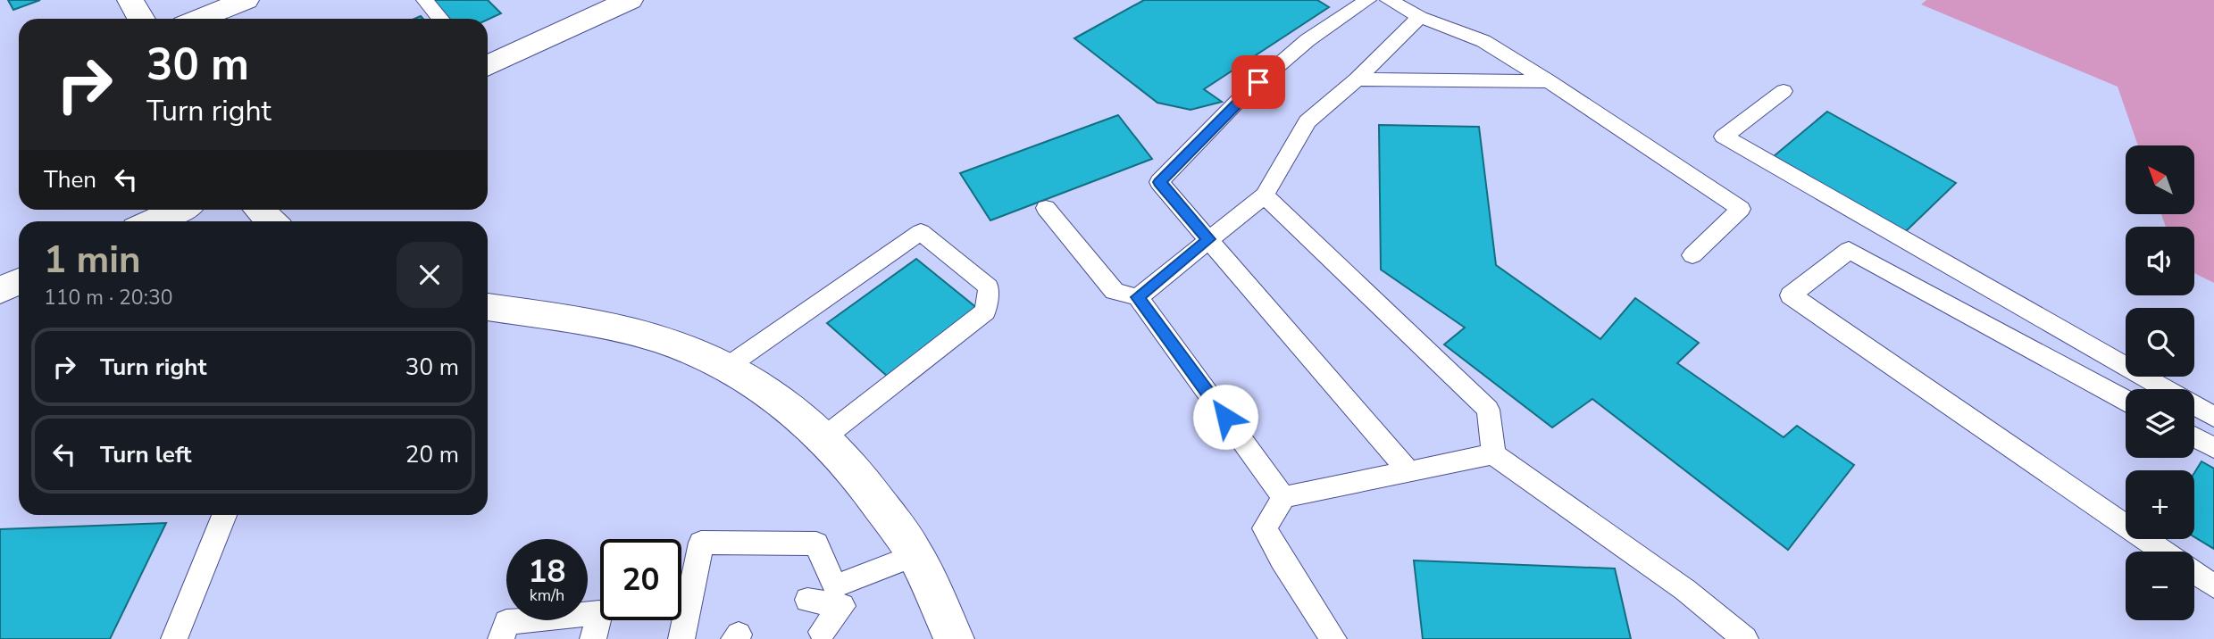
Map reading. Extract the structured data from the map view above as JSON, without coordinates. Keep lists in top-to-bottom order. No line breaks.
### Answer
{"north":"top left","page":{"turn":["30 m","Turn right"],"map_buttons":["+","−"],"then":"Then","heading":["1 min","110 m · 20:30"],"list":[{"name":"Turn right","value":"30 m"},{"name":"Turn left","value":"20 m"}],"speed":"18 km/h","limit":"20"}}
